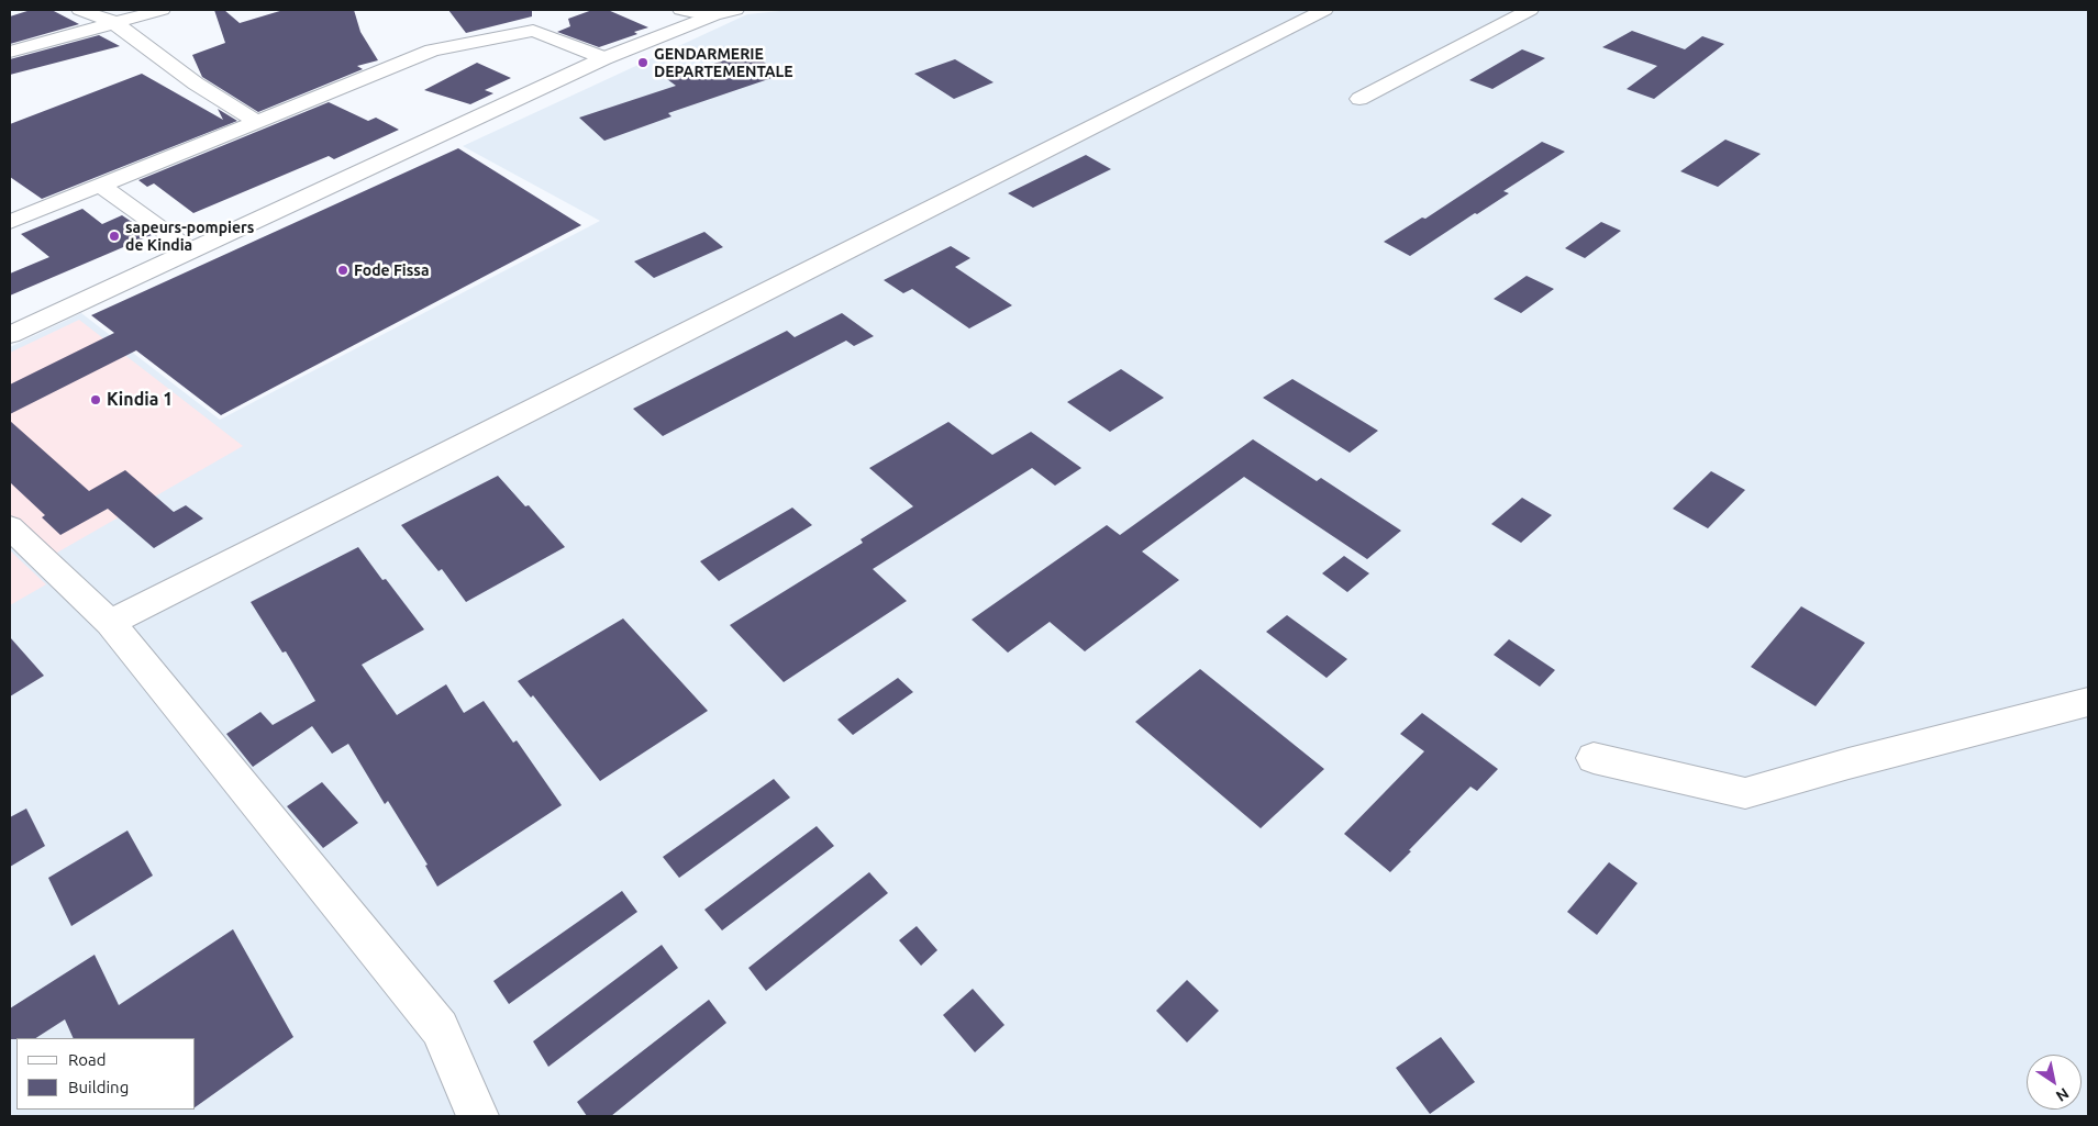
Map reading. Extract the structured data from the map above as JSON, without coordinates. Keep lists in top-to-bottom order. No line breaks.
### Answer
{"places":["GENDARMERIE DEPARTEMENTALE","sapeurs-pompiers de Kindia","Fode Fissa","Kindia 1"],"legend":["Road","Building"],"north":"bottom right"}
